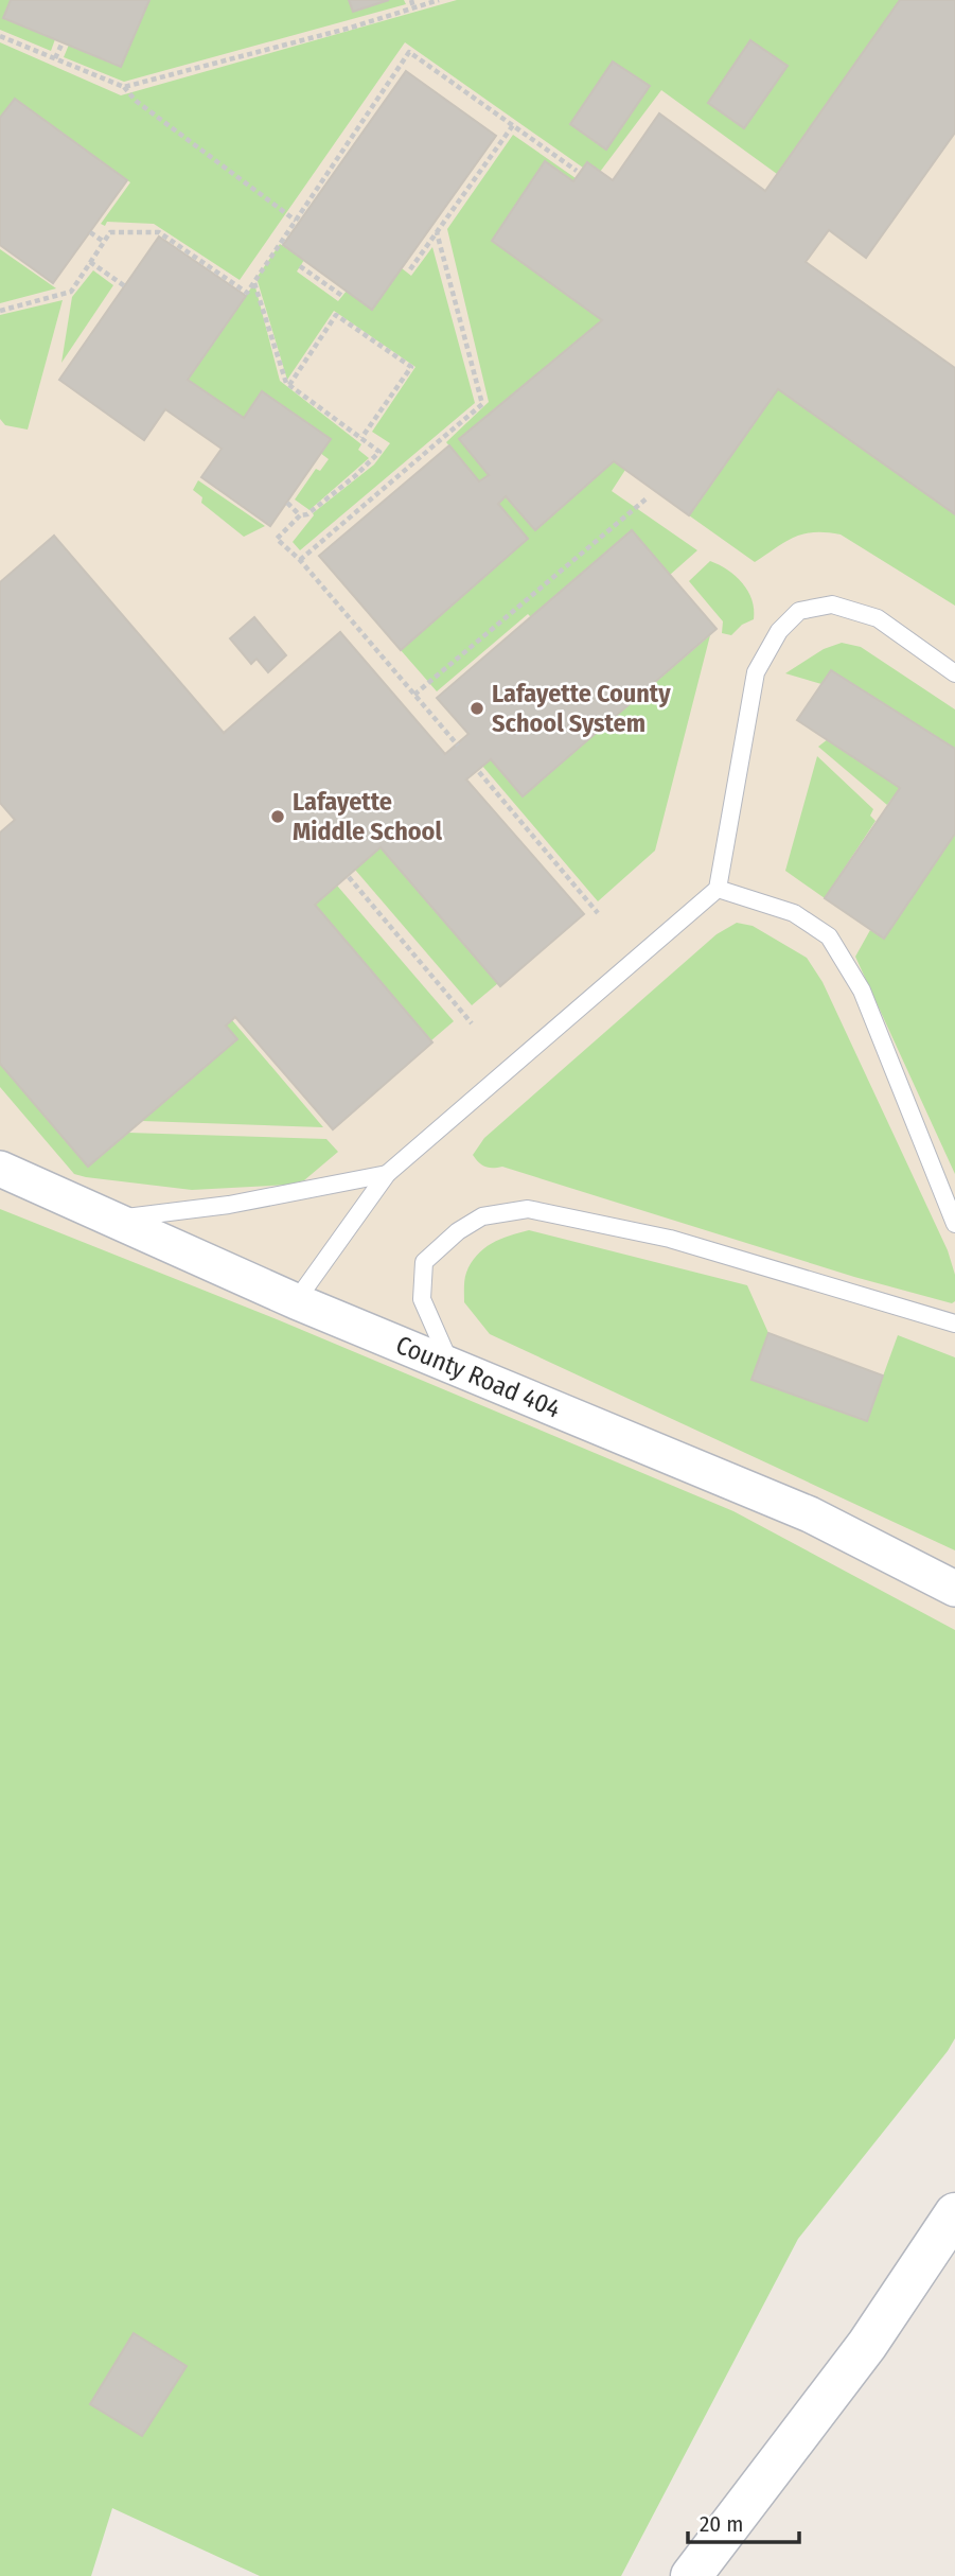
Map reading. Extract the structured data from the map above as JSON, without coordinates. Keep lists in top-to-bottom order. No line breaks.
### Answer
{"streets":{"street":["County Road 404"]},"places":["Lafayette County School System","Lafayette Middle School"],"scale_bar":"20 m"}
